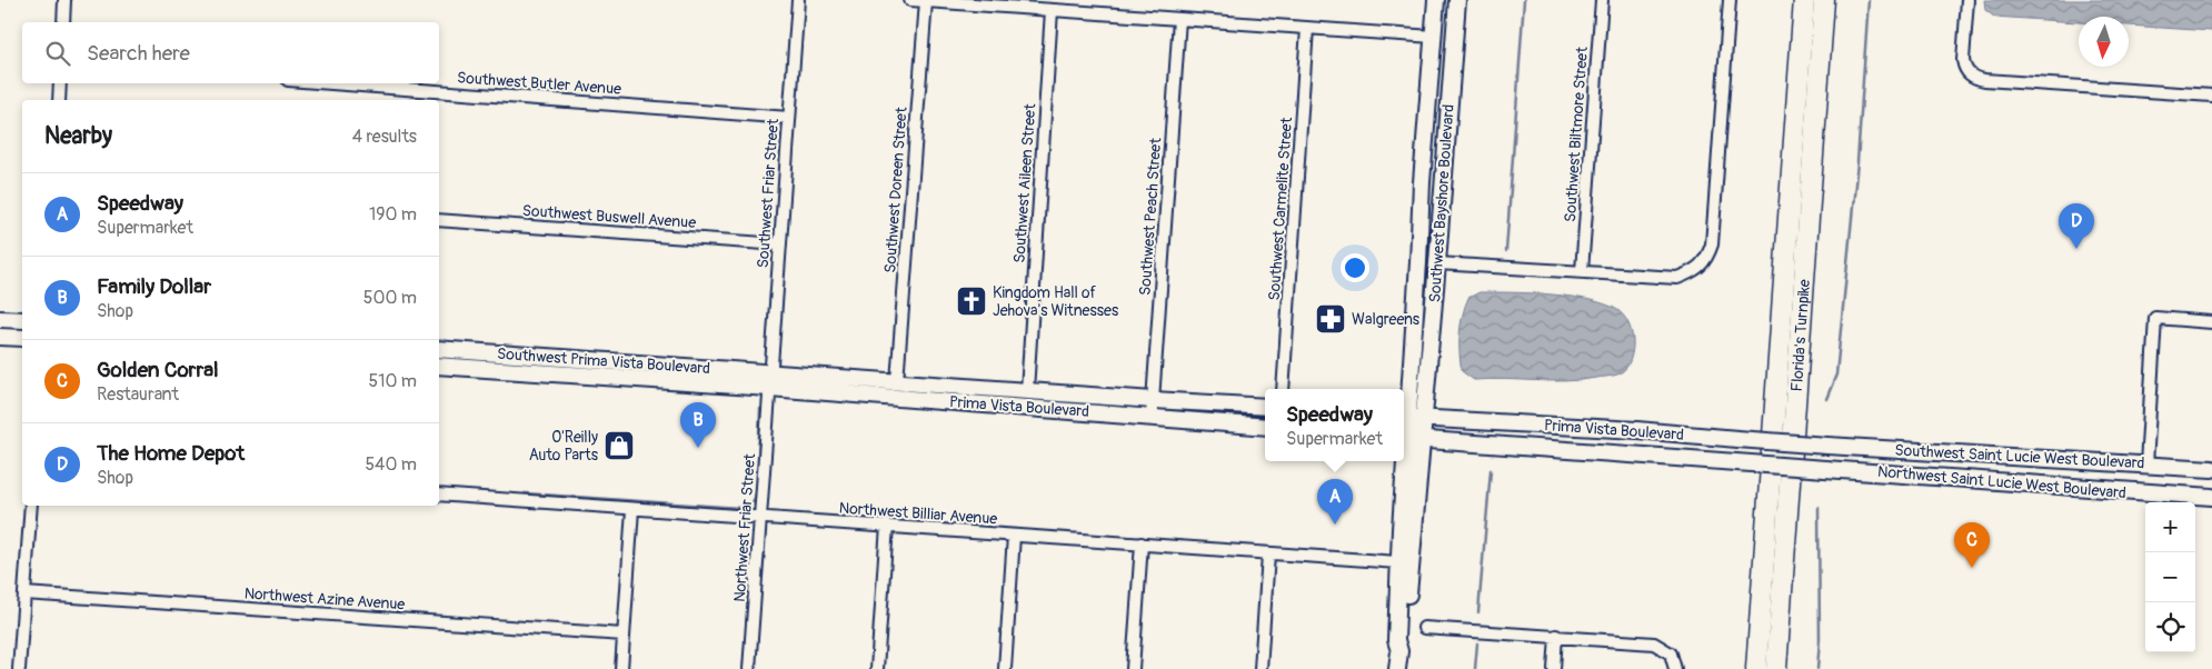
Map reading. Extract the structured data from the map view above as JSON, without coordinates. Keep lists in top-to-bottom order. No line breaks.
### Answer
{"streets":{"highway":["Florida's Turnpike"],"main road":["Southwest Bayshore Boulevard","Southwest Prima Vista Boulevard","Prima Vista Boulevard","Southwest Saint Lucie West Boulevard","Northwest Saint Lucie West Boulevard"],"street":["Southwest Butler Avenue","Southwest Biltmore Street","Southwest Aileen Street","Southwest Doreen Street","Southwest Friar Street","Southwest Carmelite Street","Southwest Buswell Avenue","Southwest Peach Street","Northwest Billiar Avenue","Northwest Friar Street","Northwest Azine Avenue"]},"crossings":[["Southwest Butler Avenue","Southwest Friar Street"],["Southwest Aileen Street","Prima Vista Boulevard"],["Southwest Doreen Street","Prima Vista Boulevard"],["Southwest Friar Street","Southwest Buswell Avenue"],["Southwest Friar Street","Southwest Prima Vista Boulevard"],["Southwest Friar Street","Prima Vista Boulevard"],["Southwest Friar Street","Northwest Friar Street"],["Southwest Bayshore Boulevard","Prima Vista Boulevard"],["Southwest Bayshore Boulevard","Northwest Billiar Avenue"],["Southwest Peach Street","Prima Vista Boulevard"],["Southwest Prima Vista Boulevard","Prima Vista Boulevard"],["Southwest Prima Vista Boulevard","Northwest Friar Street"],["Prima Vista Boulevard","Southwest Saint Lucie West Boulevard"],["Prima Vista Boulevard","Northwest Saint Lucie West Boulevard"],["Prima Vista Boulevard","Northwest Friar Street"],["Northwest Billiar Avenue","Northwest Friar Street"]],"places":{"church":["Kingdom Hall of Jehova's Witnesses"],"pharmacy":["Walgreens"],"shop":["O'Reilly Auto Parts"]},"north":"bottom","page":{"search":"Search here","heading":["Nearby","4 results"],"list":[{"mark":"A","name":"Speedway","note":"Supermarket","value":"190 m"},{"mark":"B","name":"Family Dollar","note":"Shop","value":"500 m"},{"mark":"C","name":"Golden Corral","note":"Restaurant","value":"510 m"},{"mark":"D","name":"The Home Depot","note":"Shop","value":"540 m"}],"pins":["D","B","A","C"],"popup":["Speedway","Supermarket"],"map_buttons":["+","−"]}}
